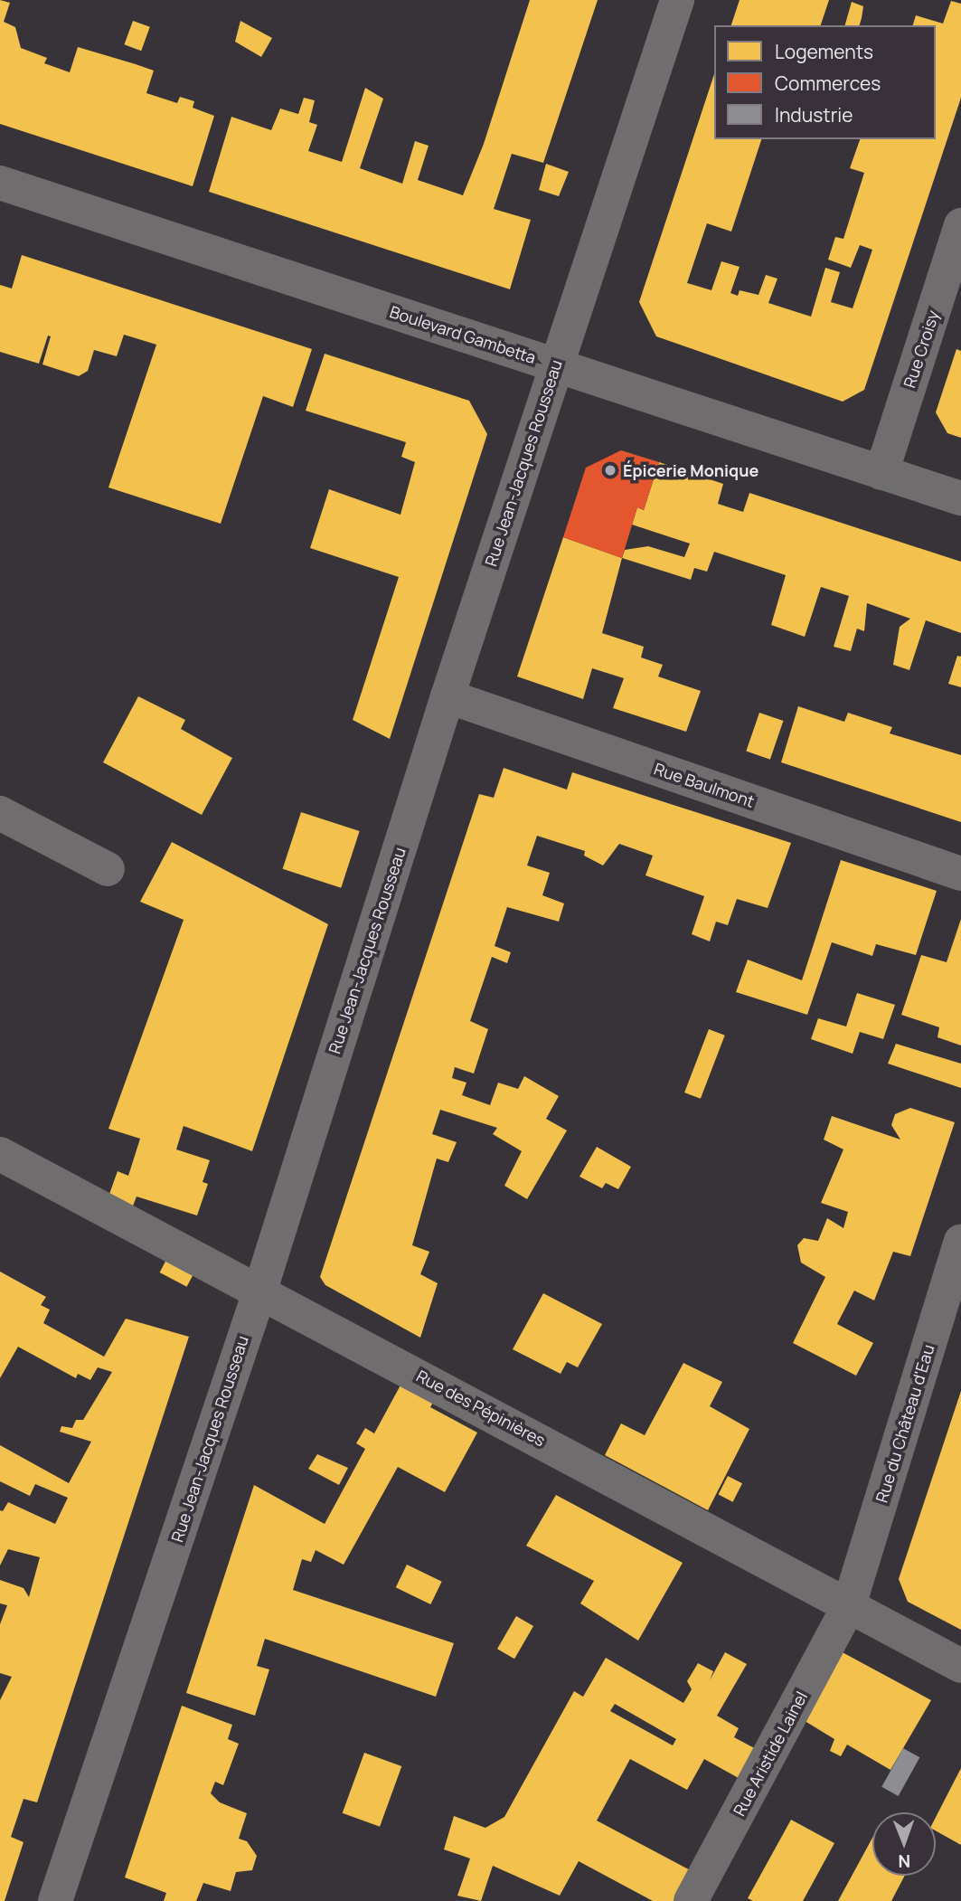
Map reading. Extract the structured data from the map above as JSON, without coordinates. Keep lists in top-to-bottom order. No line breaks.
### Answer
{"streets":{"main road":["Rue Jean-Jacques Rousseau"],"street":["Boulevard Gambetta","Rue Croisy","Rue Baulmont","Rue des Pépinières","Rue du Château d'Eau","Rue Aristide Lainel"]},"crossings":[["Boulevard Gambetta","Rue Croisy"],["Boulevard Gambetta","Rue Jean-Jacques Rousseau"],["Rue Jean-Jacques Rousseau","Rue Baulmont"],["Rue Jean-Jacques Rousseau","Rue des Pépinières"],["Rue des Pépinières","Rue du Château d'Eau"],["Rue des Pépinières","Rue Aristide Lainel"],["Rue du Château d'Eau","Rue Aristide Lainel"]],"places":["Épicerie Monique"],"legend":["Logements","Commerces","Industrie"],"north":"bottom"}
